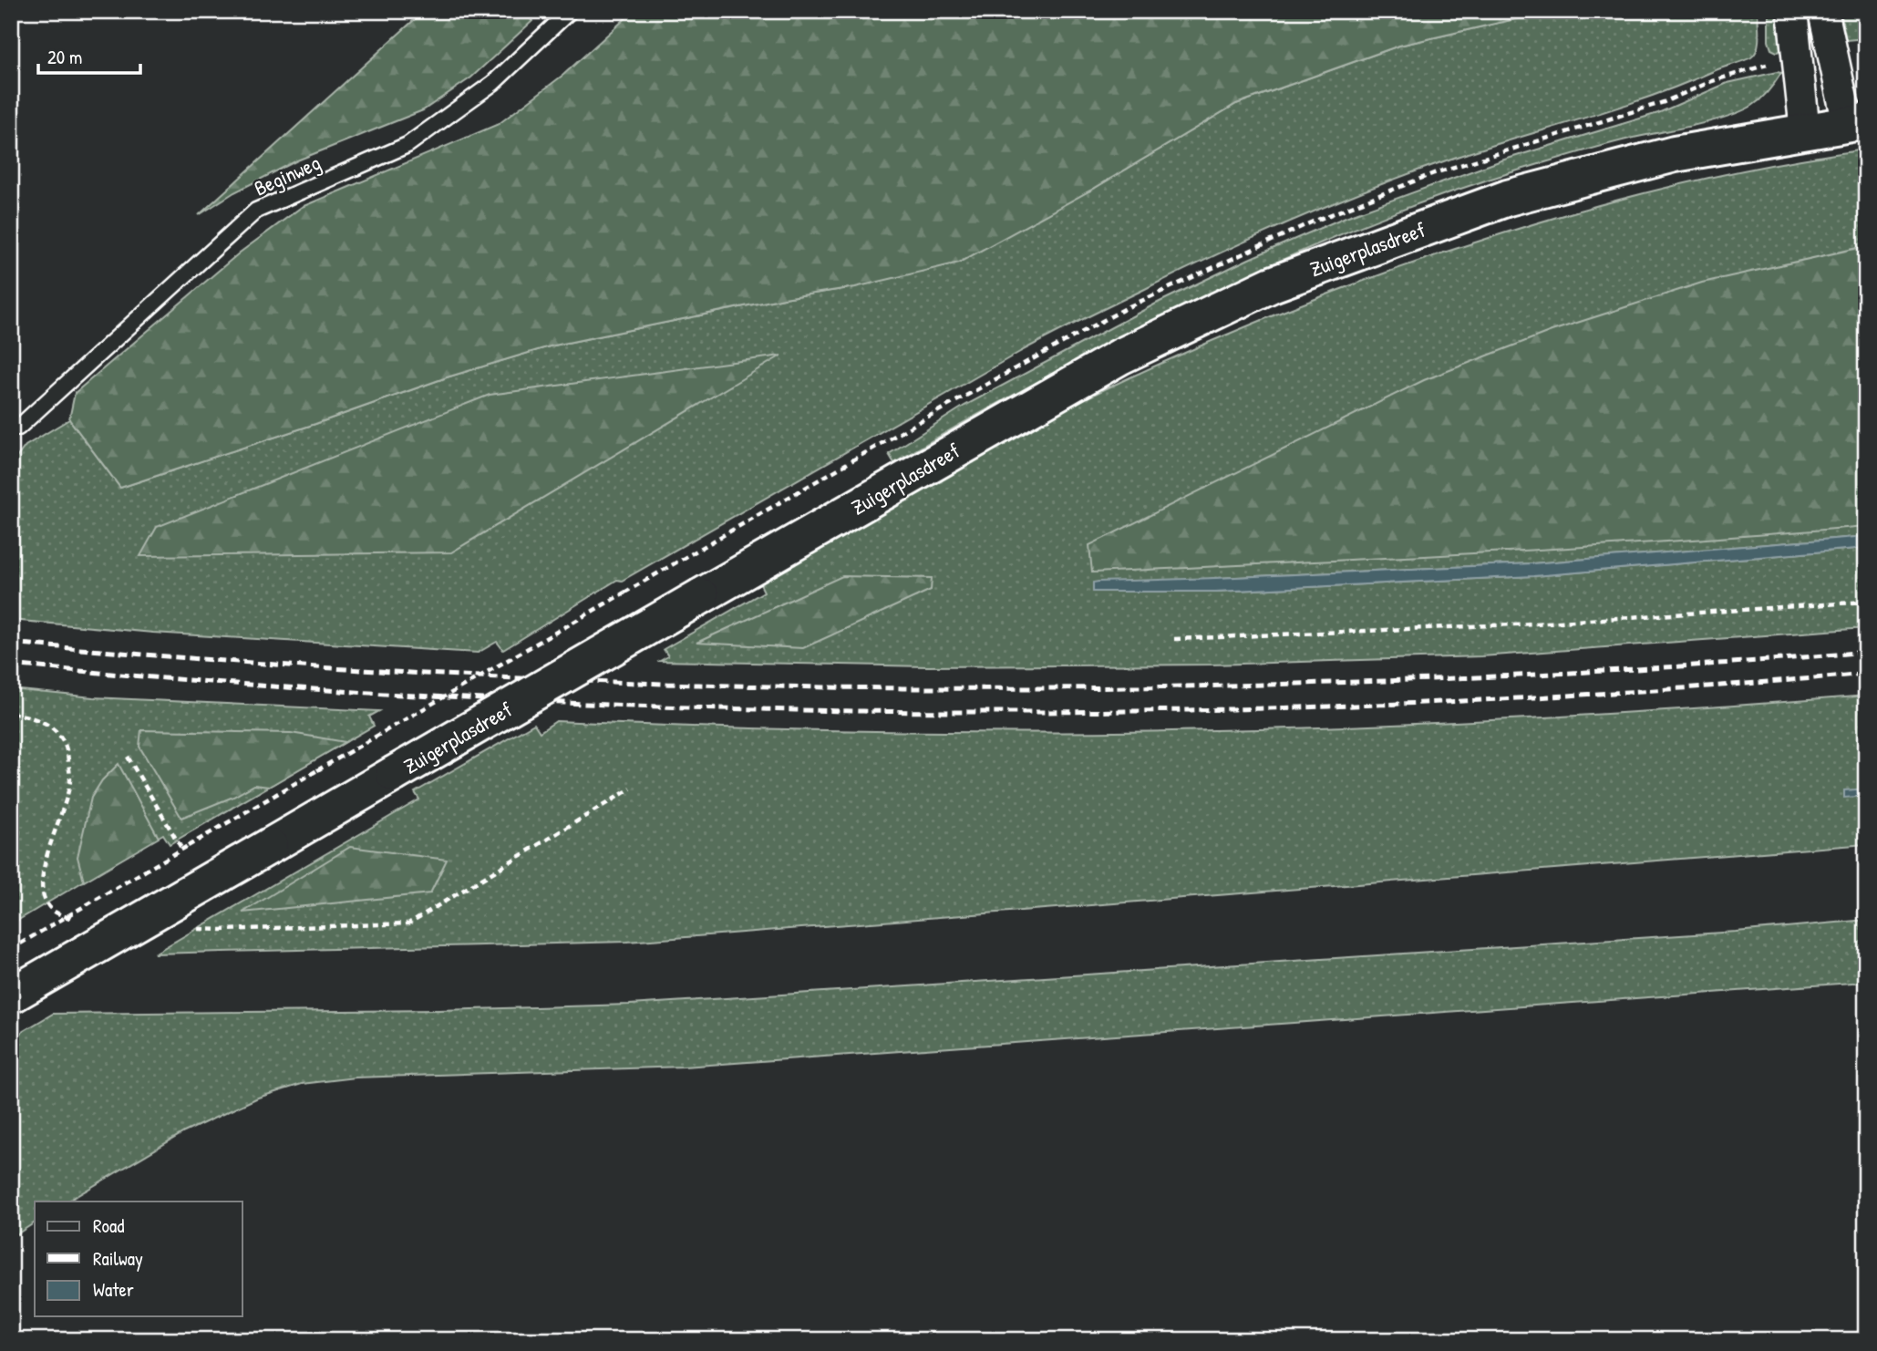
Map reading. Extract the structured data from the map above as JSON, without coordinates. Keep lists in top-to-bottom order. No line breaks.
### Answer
{"streets":{"main road":["Zuigerplasdreef"],"lane":["Beginweg"]},"legend":["Road","Railway","Water"],"scale_bar":"20 m"}
